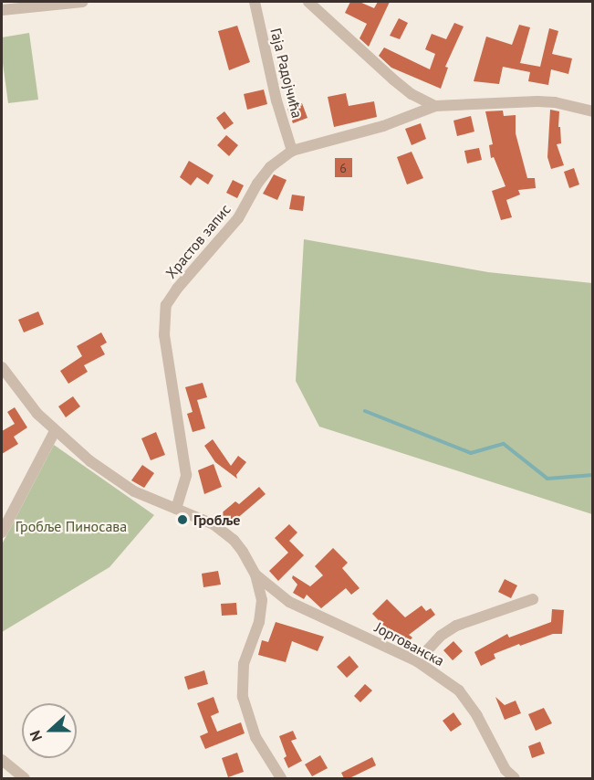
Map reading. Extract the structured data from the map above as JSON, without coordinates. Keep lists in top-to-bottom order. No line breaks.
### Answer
{"streets":{"street":["Гаја Радојчића","Храстов запис","Јоргованска"]},"crossings":[["Гаја Радојчића","Храстов запис"]],"parks":["Гробље Пиносава"],"places":["Гробље"],"house_numbers":["6"],"north":"left"}
